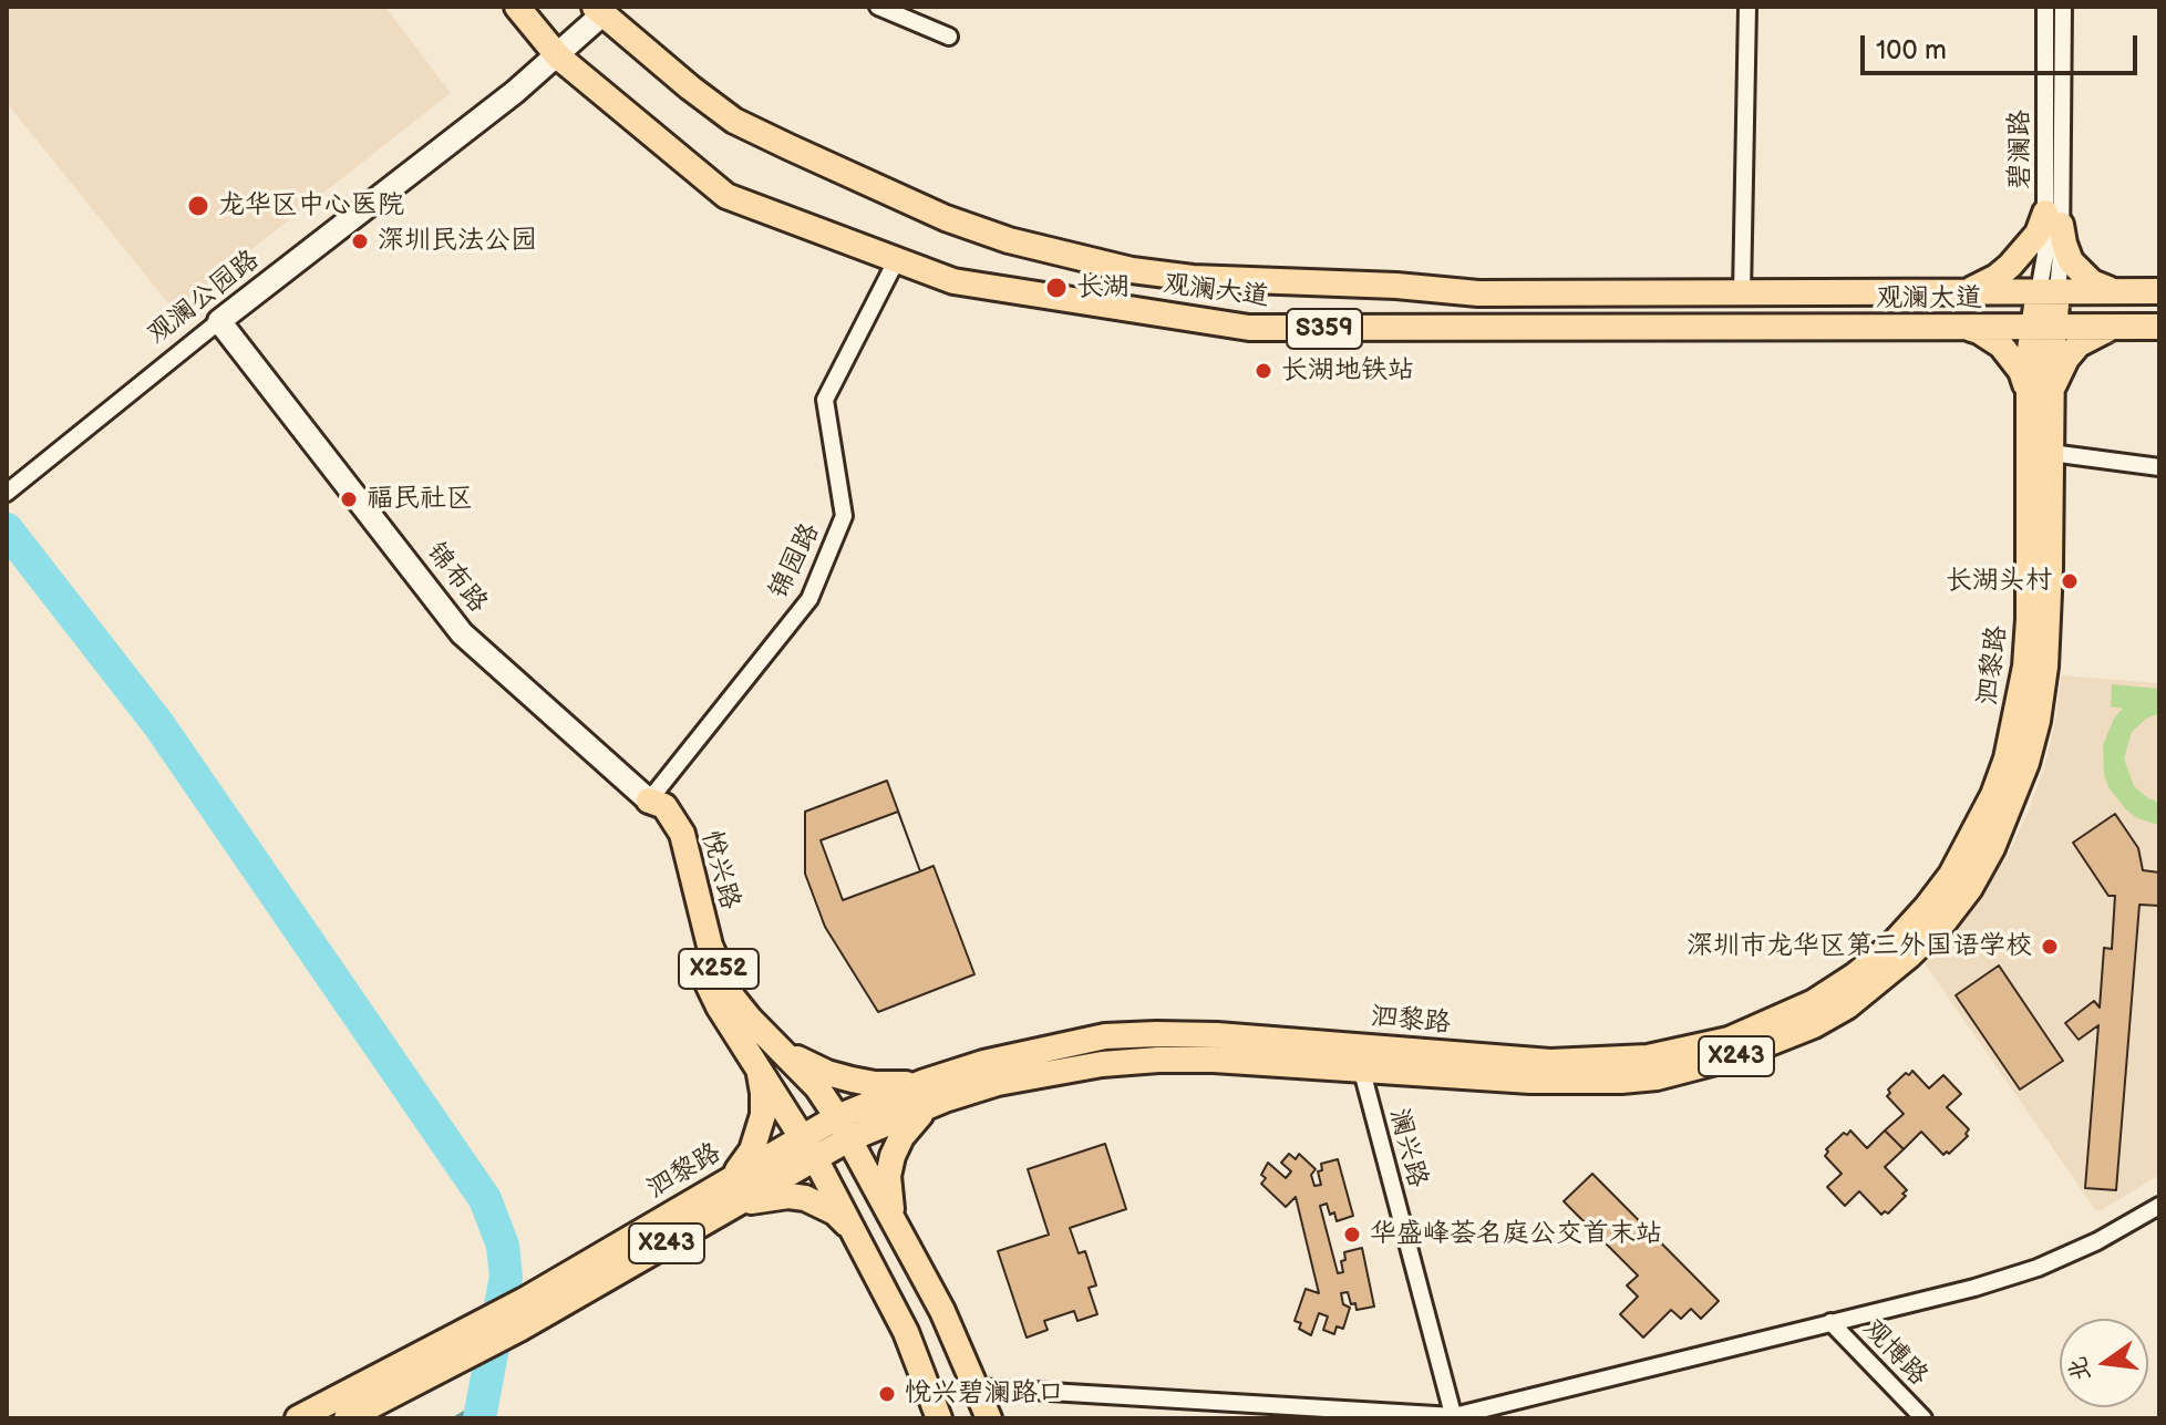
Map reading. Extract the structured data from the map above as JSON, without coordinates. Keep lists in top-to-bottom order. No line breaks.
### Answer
{"streets":{"main road":["观澜大道","观澜公园路","S359","锦布路","泗黎路","悦兴路","X252","X243"],"street":["碧澜路","锦园路","澜兴路","观博路"]},"crossings":[["碧澜路","观澜大道"],["碧澜路","泗黎路"],["观澜大道","观澜公园路"],["观澜大道","锦园路"],["观澜大道","泗黎路"],["观澜公园路","锦布路"],["锦园路","锦布路"],["锦园路","悦兴路"],["锦布路","悦兴路"],["泗黎路","悦兴路"],["泗黎路","澜兴路"]],"places":["龙华区中心医院","深圳民法公园","长湖","长湖地铁站","福民社区","长湖头村","深圳市龙华区第三外国语学校","华盛峰荟名庭公交首末站","悦兴碧澜路口"],"scale_bar":"100 m","north":"left"}
